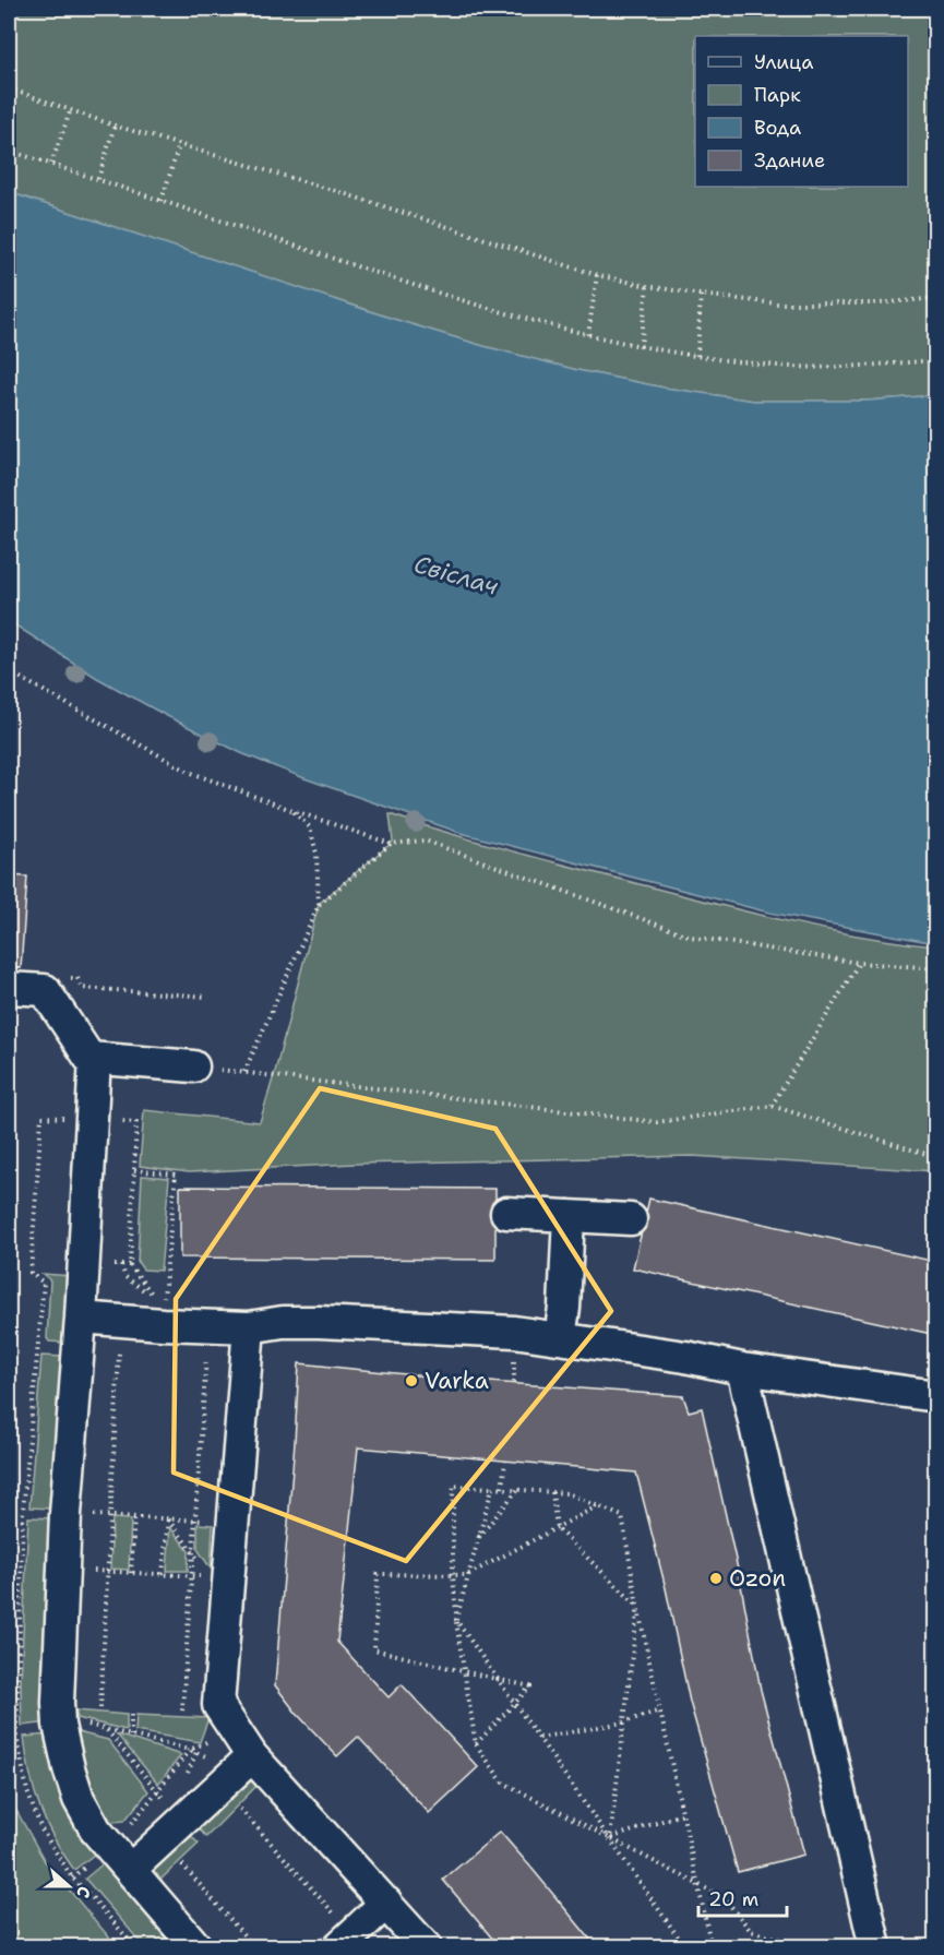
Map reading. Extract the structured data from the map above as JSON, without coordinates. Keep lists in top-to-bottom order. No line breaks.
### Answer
{"water":["Свіслач"],"places":["Varka","Ozon"],"legend":["Улица","Парк","Вода","Здание"],"scale_bar":"20 m","north":"right"}
